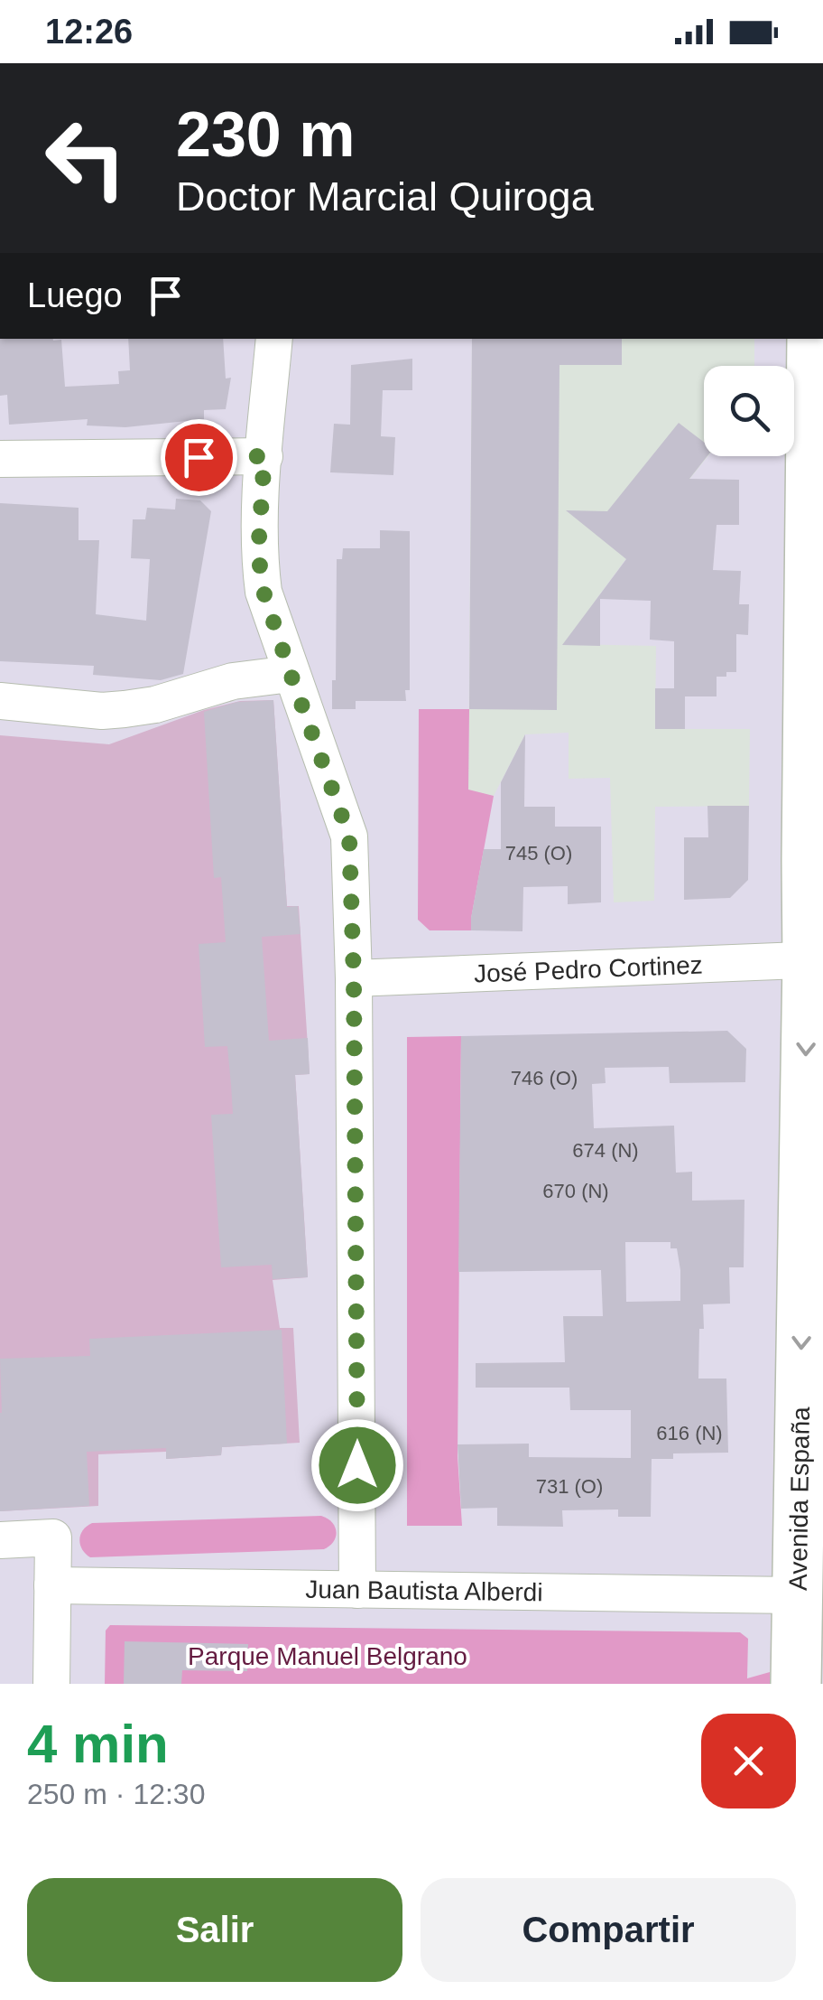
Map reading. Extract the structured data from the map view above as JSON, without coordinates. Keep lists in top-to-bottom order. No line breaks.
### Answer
{"streets":{"main road":["Avenida España"],"street":["José Pedro Cortinez","Juan Bautista Alberdi"]},"crossings":[["José Pedro Cortinez","Avenida España"],["Avenida España","Juan Bautista Alberdi"]],"one_way":["Avenida España"],"parks":["Parque Manuel Belgrano"],"house_numbers":["745 (O)","746 (O)","674 (N)","670 (N)","616 (N)","731 (O)"],"page":{"status":"12:26","turn":["230 m","Doctor Marcial Quiroga"],"then":"Luego","heading":["4 min","250 m · 12:30"],"buttons":["Salir","Compartir"]}}
